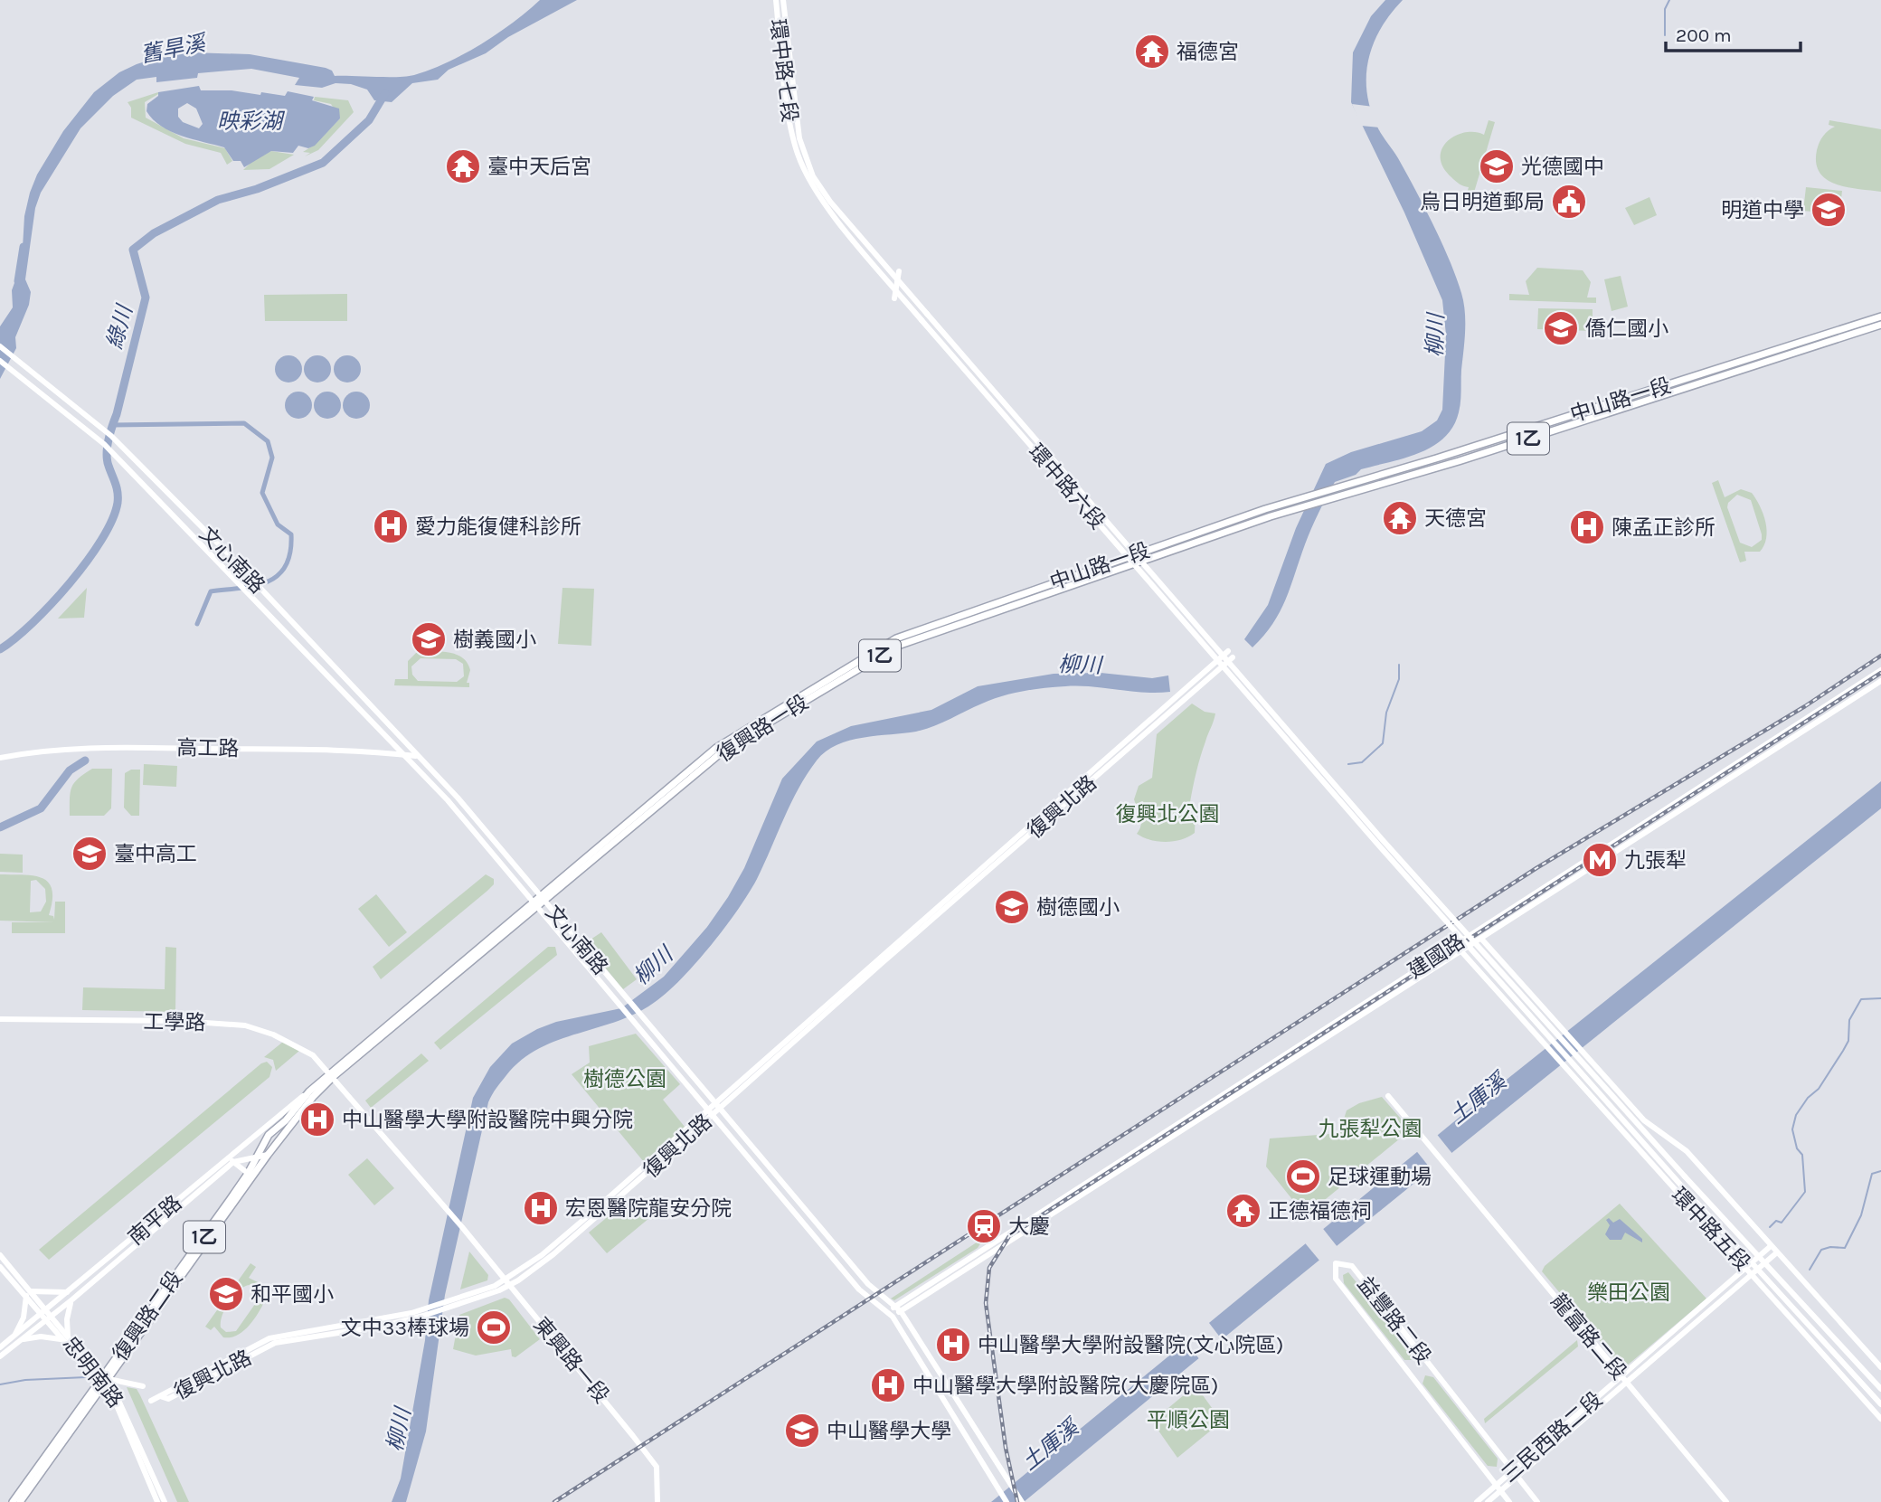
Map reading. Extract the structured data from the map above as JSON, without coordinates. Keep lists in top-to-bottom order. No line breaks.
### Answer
{"streets":{"main road":["中山路一段","1乙","復興路一段","復興路二段"],"street":["環中路七段","環中路六段","文心南路","高工路","復興北路","建國路","工學路","南平路","環中路五段","益豐路二段","龍富路二段","東興路一段","忠明南路","三民西路二段"]},"crossings":[["環中路七段","環中路六段"],["中山路一段","復興路一段"],["環中路六段","環中路五段"],["文心南路","復興路一段"],["文心南路","高工路"],["文心南路","復興北路"],["文心南路","建國路"],["復興路一段","工學路"],["復興路一段","復興路二段"],["復興路一段","東興路一段"],["復興北路","東興路一段"],["建國路","環中路五段"],["工學路","復興路二段"],["工學路","東興路一段"],["南平路","復興路二段"],["南平路","忠明南路"],["環中路五段","三民西路二段"],["復興路二段","東興路一段"],["復興路二段","忠明南路"],["益豐路二段","三民西路二段"],["龍富路二段","三民西路二段"]],"water":["舊旱溪","映彩湖","綠川","柳川","土庫溪"],"parks":["復興北公園","樹德公園","九張犁公園","樂田公園","平順公園"],"places":{"temple":["福德宮","臺中天后宮","天德宮","正德福德祠"],"school or university":["光德國中","明道中學","僑仁國小","樹義國小","臺中高工","樹德國小","和平國小","中山醫學大學"],"public building":["烏日明道郵局"],"hospital":["愛力能復健科診所","陳孟正診所","中山醫學大學附設醫院中興分院","宏恩醫院龍安分院","中山醫學大學附設醫院(文心院區)","中山醫學大學附設醫院(大慶院區)"],"metro station":["九張犁"],"sports":["足球運動場","文中33棒球場"],"station":["大慶"]},"scale_bar":"200 m"}
